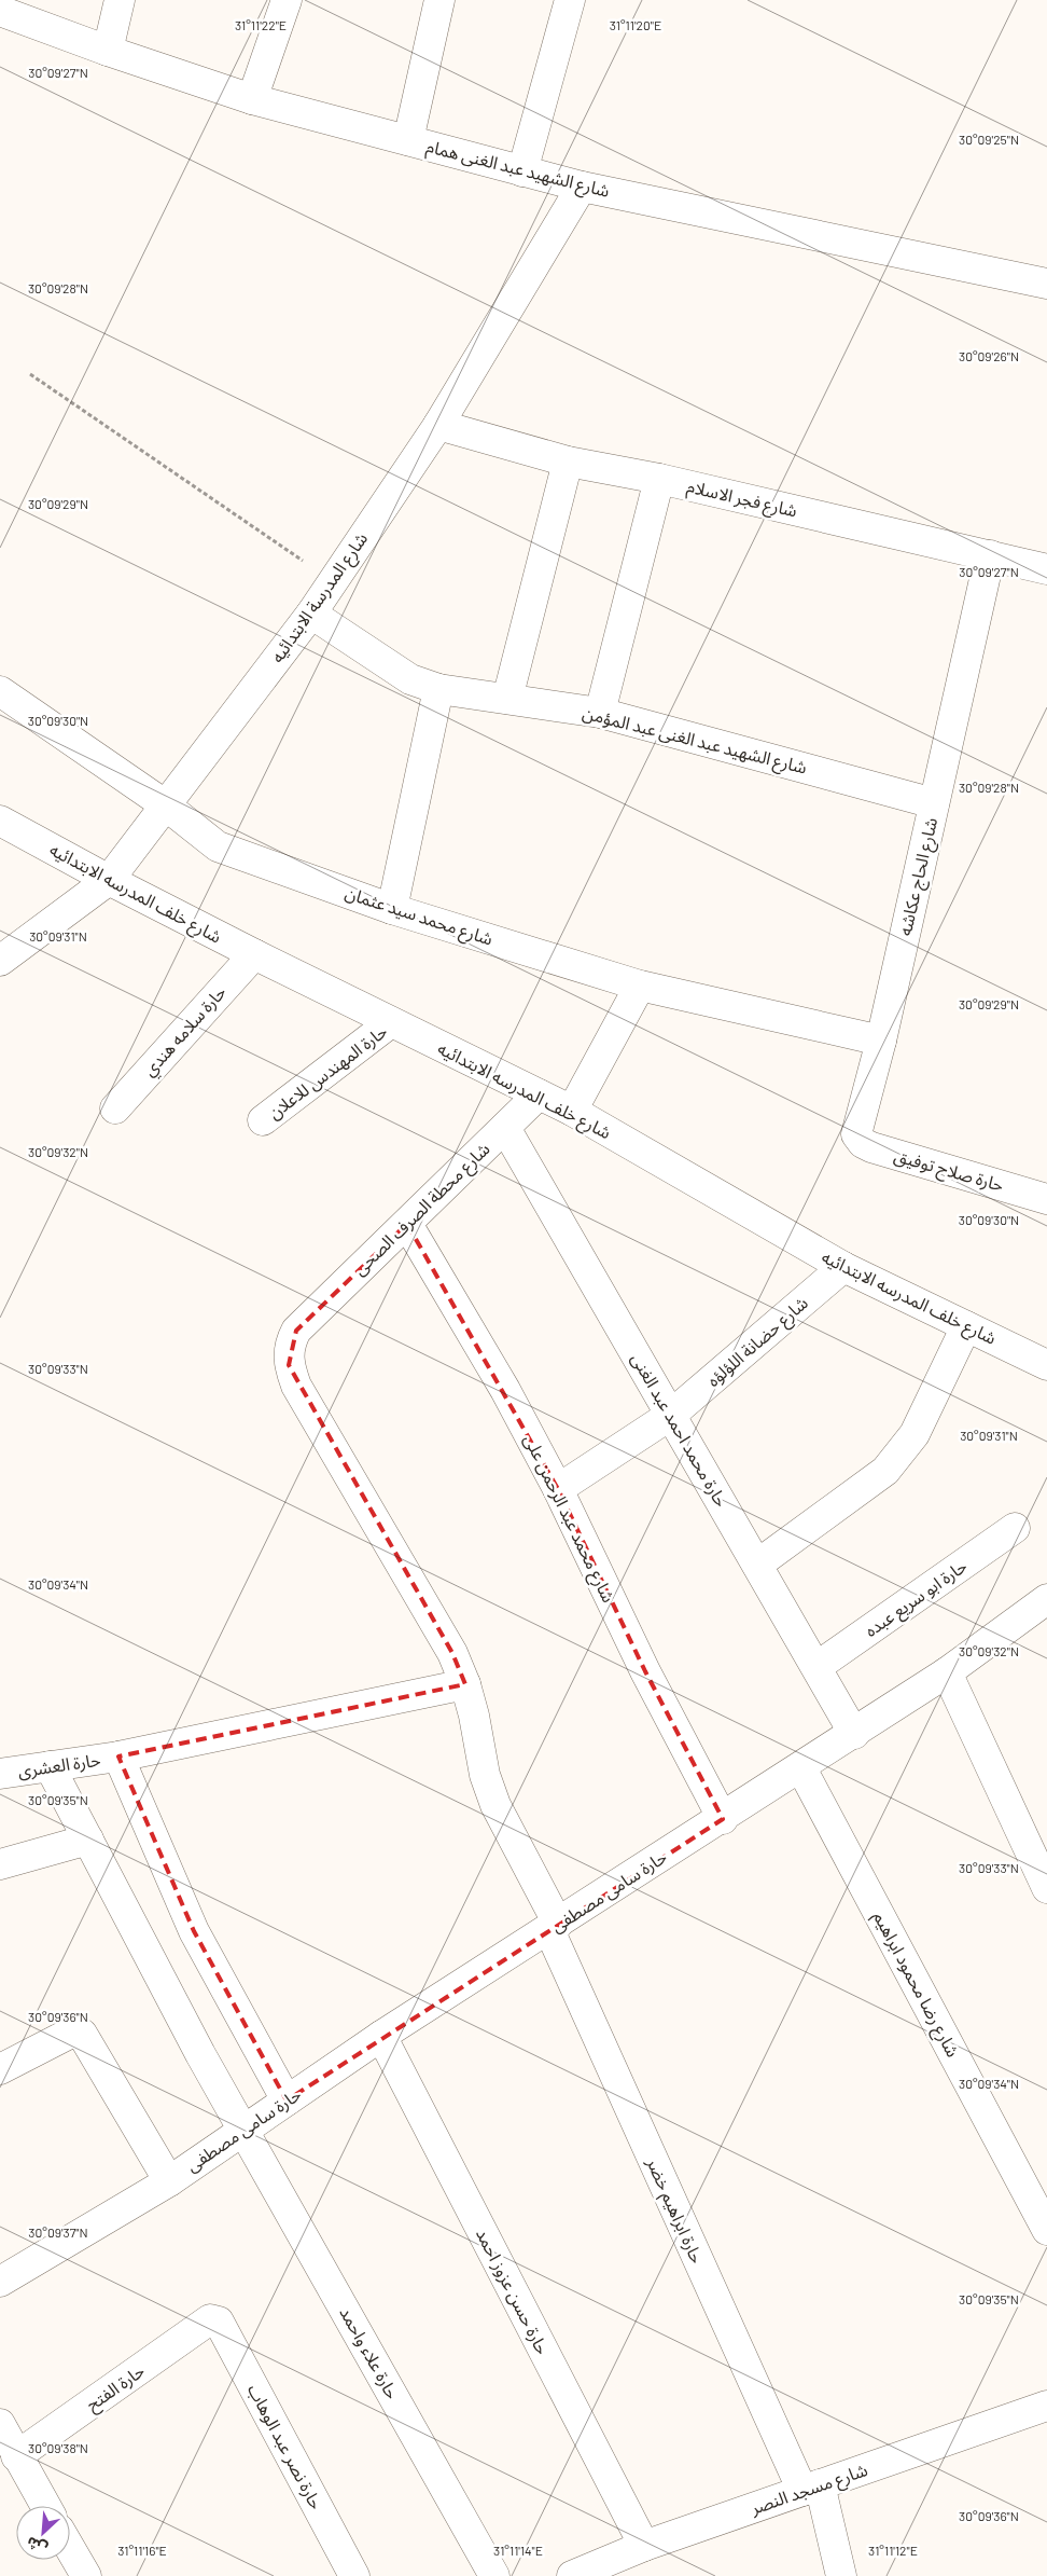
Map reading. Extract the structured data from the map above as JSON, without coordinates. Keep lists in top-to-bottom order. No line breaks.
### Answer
{"streets":{"street":["شارع الشهيد عبد الغنى همام","شارع فجر الاسلام","شارع المدرسة الابتدائيه","شارع الشهيد عبد الغنى عبد المؤمن","شارع الحاج عكاشه","شارع خلف المدرسه الابتدائيه","شارع محمد سيد عثمان","حارة سلامه هندي","حارة المهندس للاعلان","حارة صلاح توفيق","شارع محطة الصرف الصحى","شارع حضانة اللؤلؤه","حارة محمد احمد عبد الغنى","شارع محمد عبد الرحمن على","حارة ابو سريع عبده","حارة العشرى","حارة سامى مصطفى","شارع رضا محمود ابراهيم","حارة ابراهيم خضر","حارة حسن عزوز احمد","حارة علاء واحمد","حارة الفتح","حارة نصر عبد الوهاب","شارع مسجد النصر"]},"crossings":[["شارع الشهيد عبد الغنى همام","شارع المدرسة الابتدائيه"],["شارع فجر الاسلام","شارع المدرسة الابتدائيه"],["شارع فجر الاسلام","شارع الحاج عكاشه"],["شارع المدرسة الابتدائيه","شارع الشهيد عبد الغنى عبد المؤمن"],["شارع المدرسة الابتدائيه","شارع خلف المدرسه الابتدائيه"],["شارع المدرسة الابتدائيه","شارع محمد سيد عثمان"],["شارع الشهيد عبد الغنى عبد المؤمن","شارع الحاج عكاشه"],["شارع الحاج عكاشه","شارع محمد سيد عثمان"],["شارع الحاج عكاشه","حارة صلاح توفيق"],["شارع خلف المدرسه الابتدائيه","حارة سلامه هندي"],["شارع خلف المدرسه الابتدائيه","حارة المهندس للاعلان"],["شارع خلف المدرسه الابتدائيه","شارع محطة الصرف الصحى"],["شارع خلف المدرسه الابتدائيه","شارع حضانة اللؤلؤه"],["شارع محطة الصرف الصحى","حارة محمد احمد عبد الغنى"],["شارع محطة الصرف الصحى","شارع محمد عبد الرحمن على"],["شارع محطة الصرف الصحى","حارة العشرى"],["شارع محطة الصرف الصحى","حارة ابراهيم خضر"],["شارع حضانة اللؤلؤه","حارة محمد احمد عبد الغنى"],["شارع حضانة اللؤلؤه","شارع محمد عبد الرحمن على"],["حارة محمد احمد عبد الغنى","حارة ابو سريع عبده"],["حارة محمد احمد عبد الغنى","حارة سامى مصطفى"],["شارع محمد عبد الرحمن على","حارة سامى مصطفى"],["حارة العشرى","حارة ابراهيم خضر"],["حارة العشرى","حارة علاء واحمد"],["حارة سامى مصطفى","شارع رضا محمود ابراهيم"],["حارة سامى مصطفى","حارة ابراهيم خضر"],["حارة سامى مصطفى","حارة حسن عزوز احمد"],["حارة سامى مصطفى","حارة علاء واحمد"],["حارة ابراهيم خضر","شارع مسجد النصر"],["حارة حسن عزوز احمد","شارع مسجد النصر"],["حارة الفتح","حارة نصر عبد الوهاب"]],"north":"bottom left","coordinates":["31°11'20\"E","31°11'22\"E","30°09'27\"N","30°09'25\"N","30°09'28\"N","30°09'26\"N","30°09'29\"N","30°09'30\"N","30°09'31\"N","30°09'32\"N","30°09'33\"N","30°09'34\"N","30°09'35\"N","30°09'36\"N","30°09'37\"N","30°09'38\"N","31°11'16\"E","31°11'14\"E","31°11'12\"E"]}
